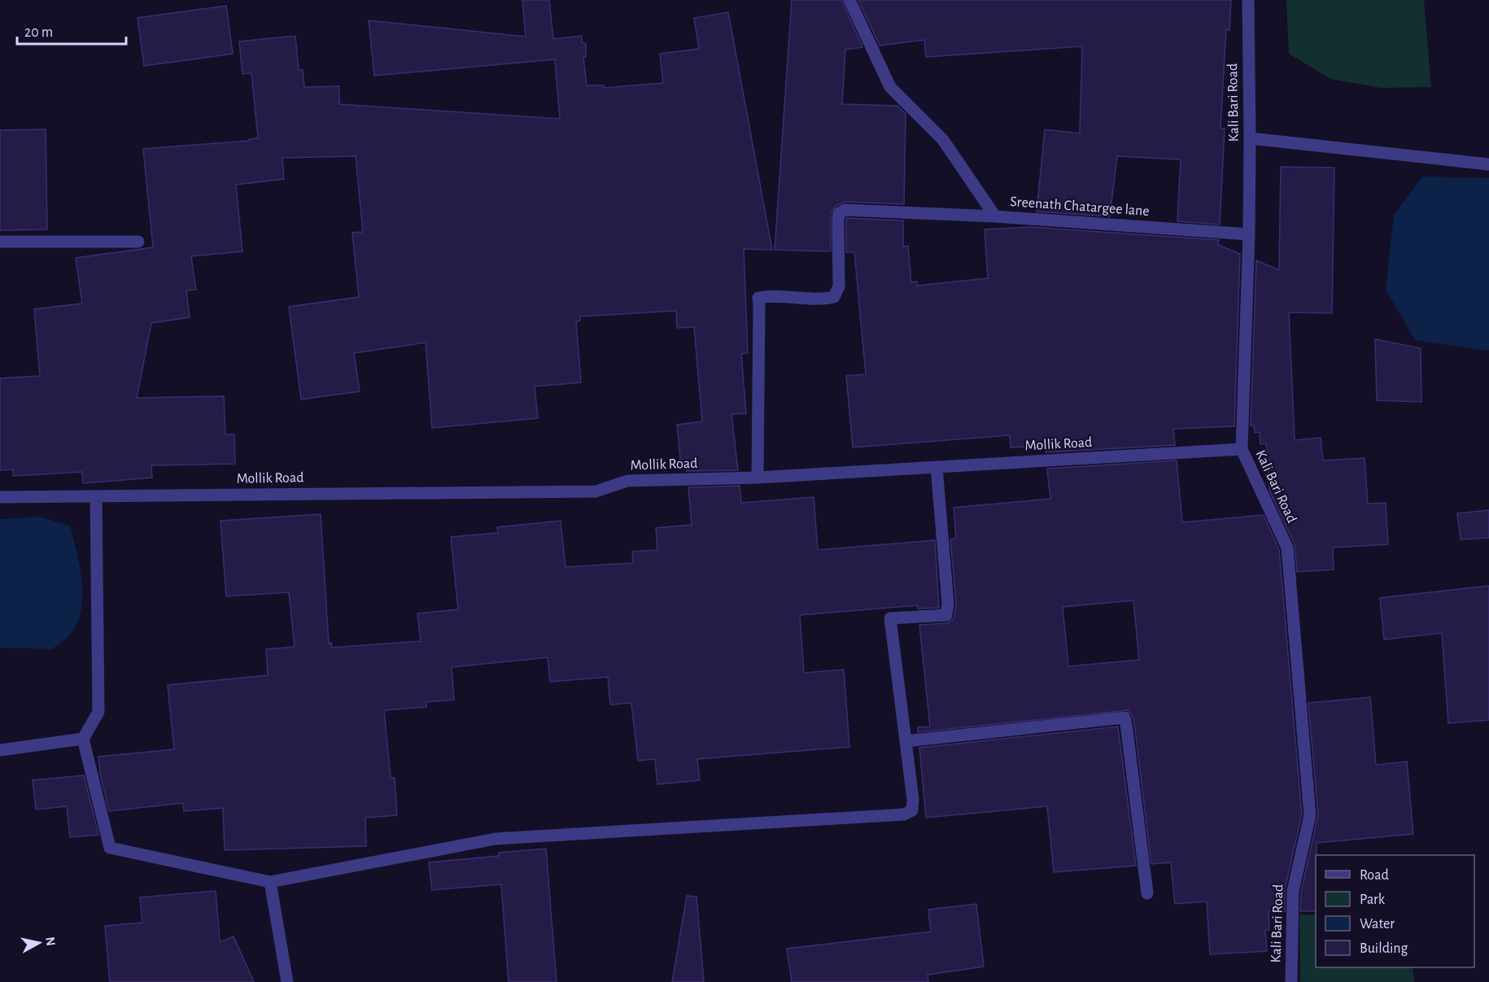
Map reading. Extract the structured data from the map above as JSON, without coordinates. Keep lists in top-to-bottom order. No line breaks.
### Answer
{"streets":{"street":["Kali Bari Road","Sreenath Chatargee lane","Mollik Road"]},"crossings":[["Kali Bari Road","Sreenath Chatargee lane"],["Kali Bari Road","Mollik Road"]],"legend":["Road","Park","Water","Building"],"scale_bar":"20 m","north":"right"}
